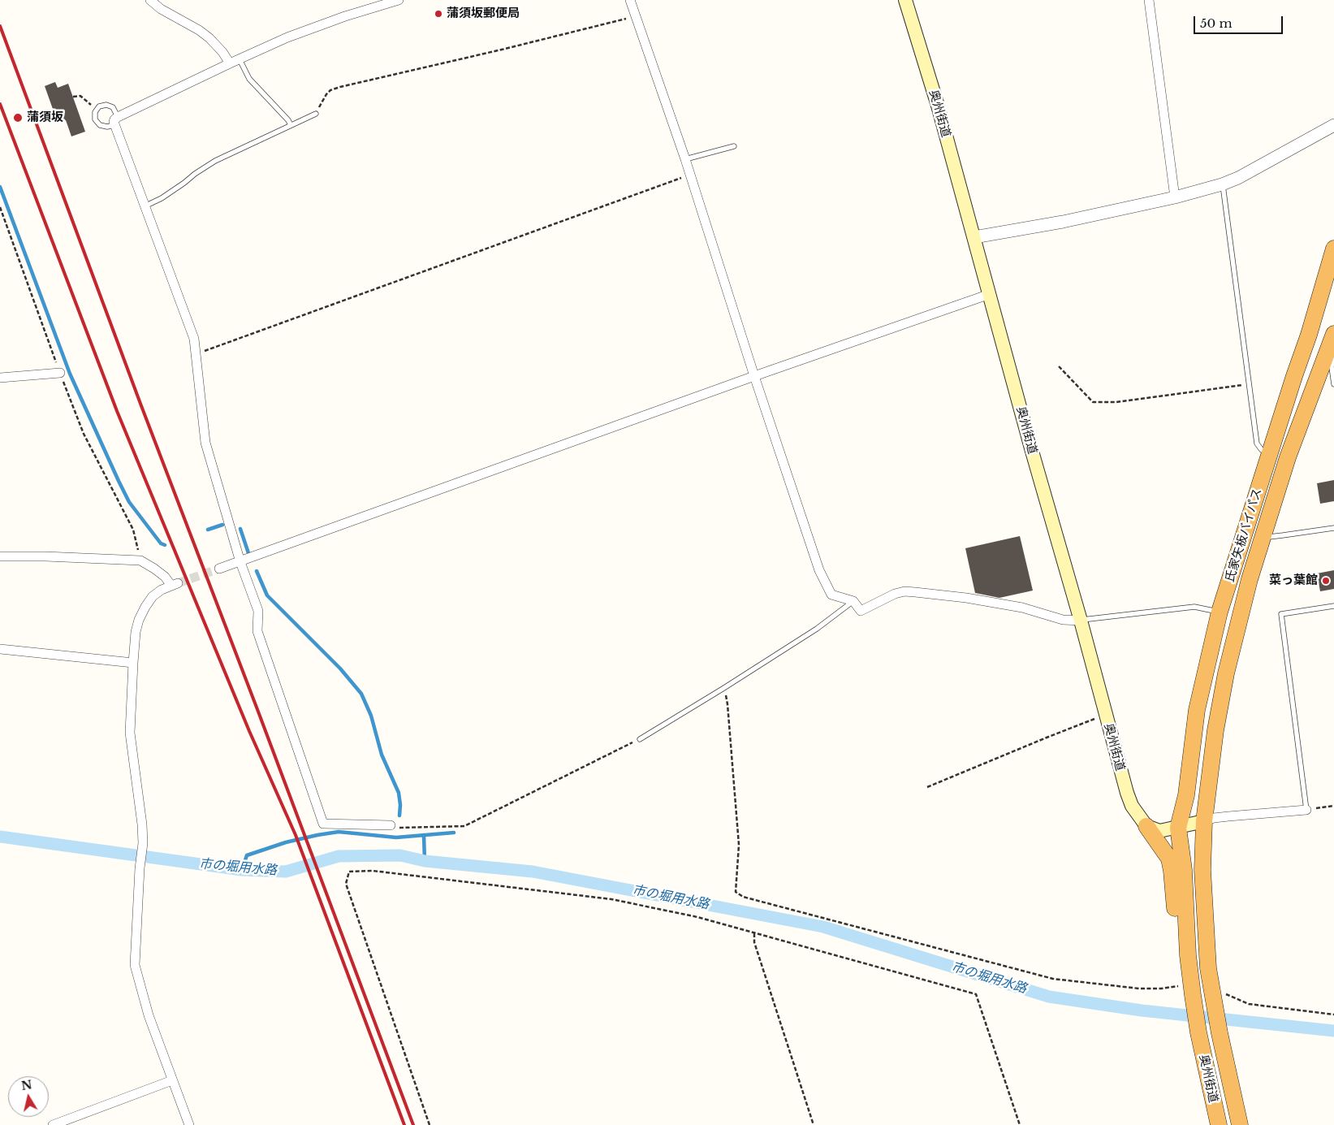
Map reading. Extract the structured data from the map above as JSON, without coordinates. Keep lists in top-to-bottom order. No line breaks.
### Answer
{"streets":{"highway":["奥州街道","氏家矢板バイパス"]},"water":["市の堀用水路"],"places":["蒲須坂郵便局","蒲須坂","菜っ葉館"],"scale_bar":"50 m","north":"top"}
